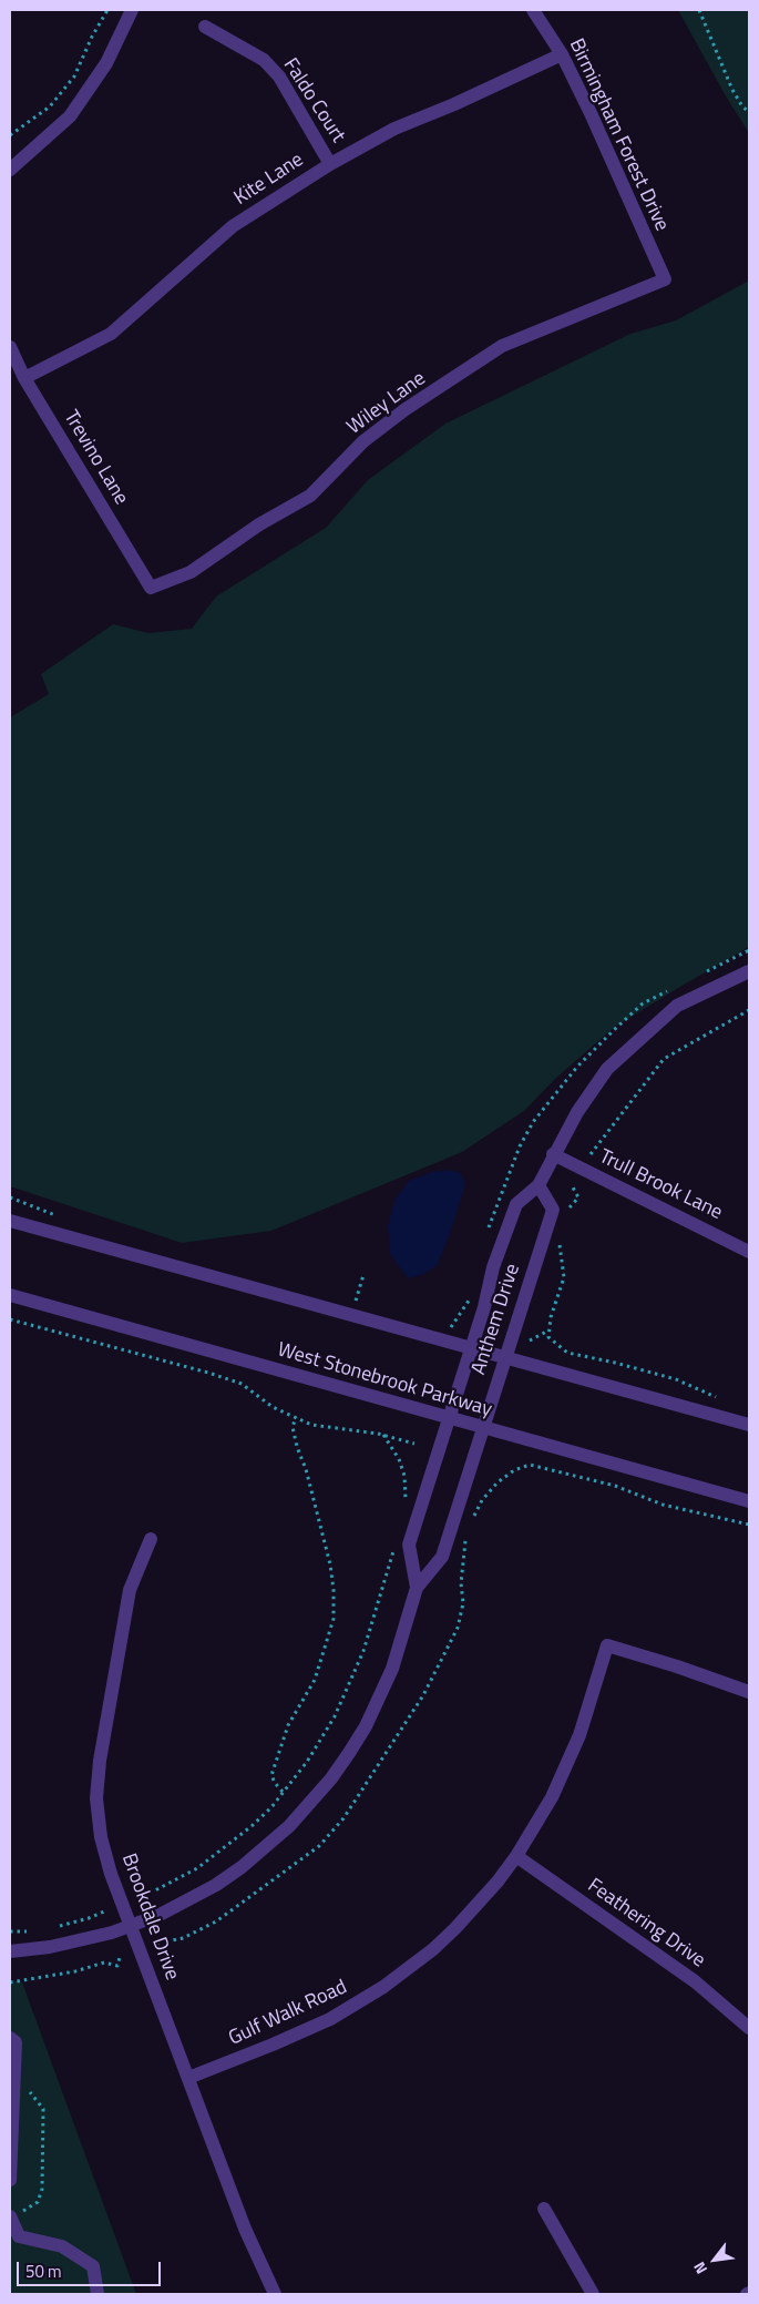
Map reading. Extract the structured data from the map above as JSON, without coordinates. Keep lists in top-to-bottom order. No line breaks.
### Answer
{"streets":{"street":["Faldo Court","Birmingham Forest Drive","Kite Lane","Wiley Lane","Trevino Lane","Trull Brook Lane","Anthem Drive","West Stonebrook Parkway","Brookdale Drive","Feathering Drive","Gulf Walk Road"]},"crossings":[["Faldo Court","Kite Lane"],["Birmingham Forest Drive","Kite Lane"],["Birmingham Forest Drive","Wiley Lane"],["Kite Lane","Trevino Lane"],["Wiley Lane","Trevino Lane"],["Trull Brook Lane","Anthem Drive"],["Anthem Drive","West Stonebrook Parkway"],["Anthem Drive","Brookdale Drive"],["Brookdale Drive","Gulf Walk Road"],["Feathering Drive","Gulf Walk Road"]],"scale_bar":"50 m","north":"bottom left"}
